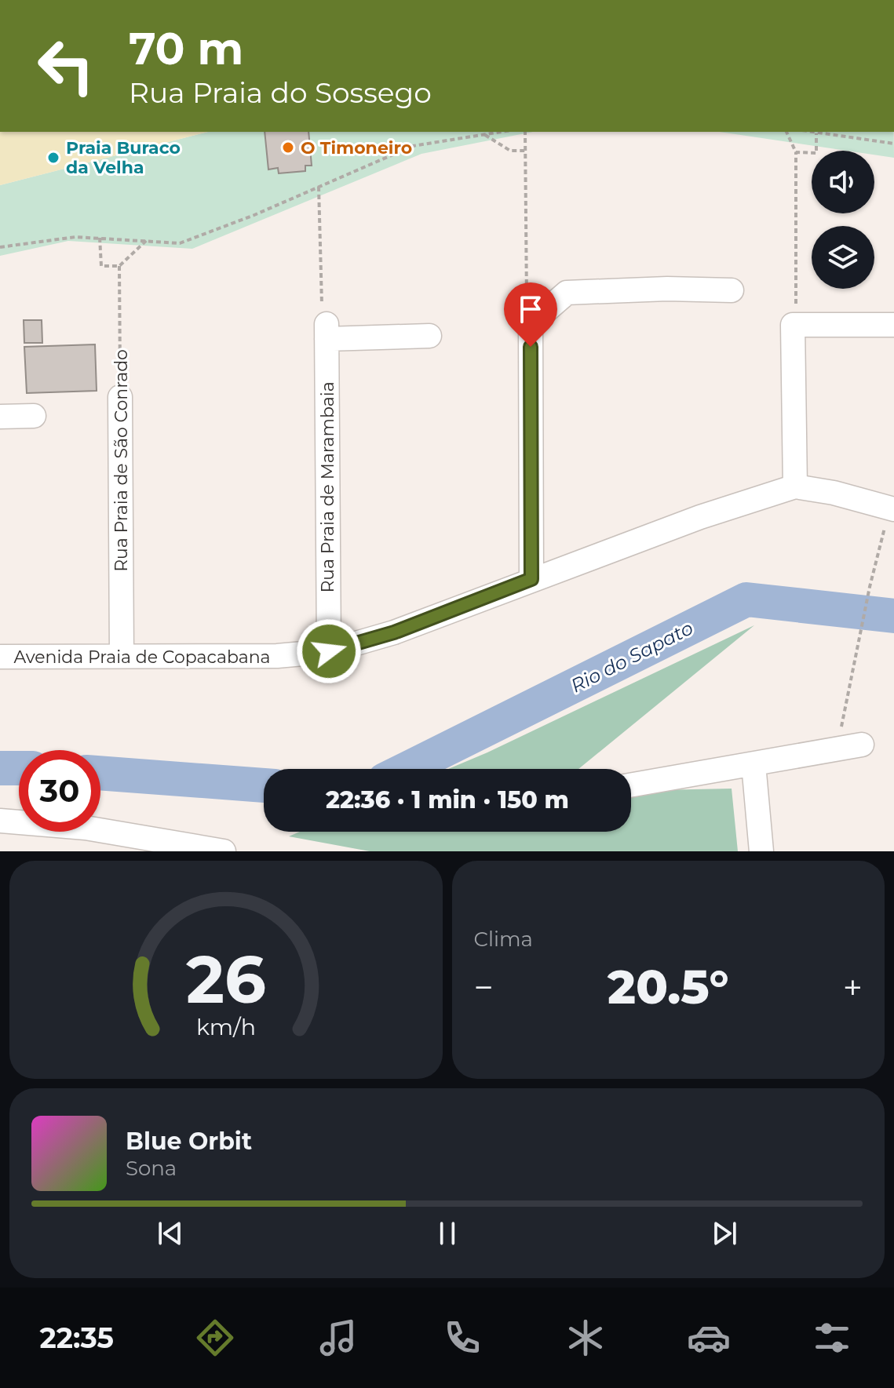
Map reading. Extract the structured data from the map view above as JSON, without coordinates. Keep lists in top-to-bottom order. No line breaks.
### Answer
{"streets":{"street":["Rua Praia de São Conrado","Rua Praia de Marambaia","Avenida Praia de Copacabana"]},"crossings":[["Rua Praia de São Conrado","Avenida Praia de Copacabana"],["Rua Praia de Marambaia","Avenida Praia de Copacabana"]],"water":["Rio do Sapato"],"places":["O Timoneiro","Praia Buraco da Velha"],"page":{"turn":["70 m","Rua Praia do Sossego"],"limit":"30","trip":"22:36 · 1 min · 150 m","tile":"Clima","heat":["−","20.5°","+"],"song":["Blue Orbit","Sona"],"tabs":"22:35","gauge":["26","km/h"]}}
